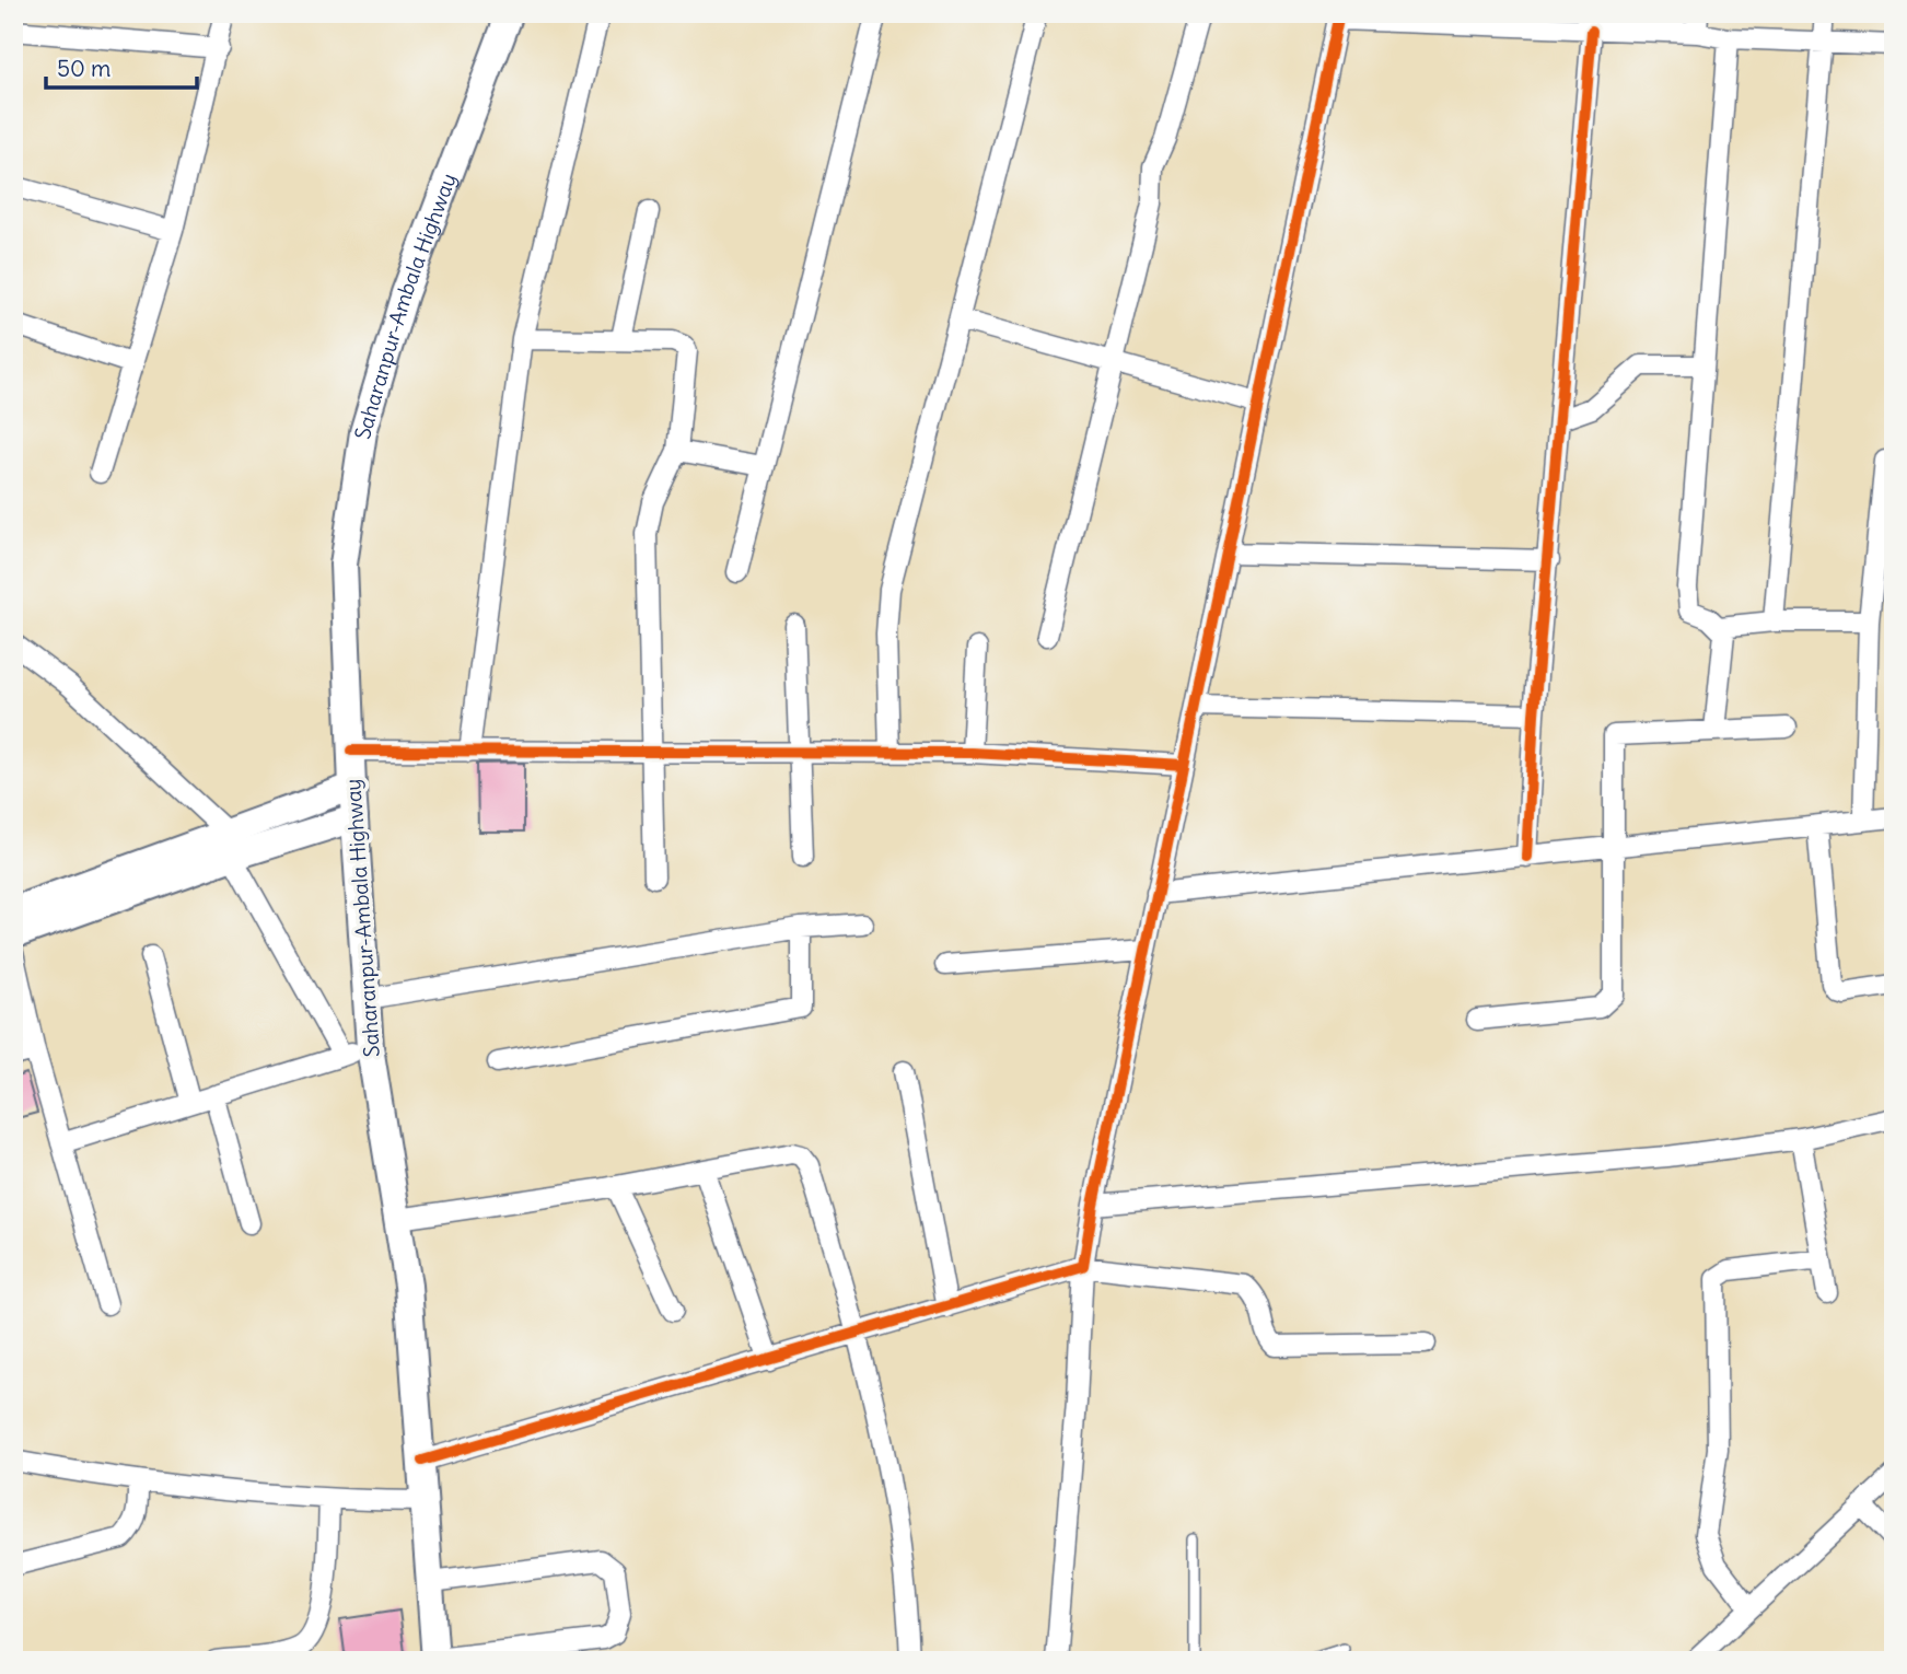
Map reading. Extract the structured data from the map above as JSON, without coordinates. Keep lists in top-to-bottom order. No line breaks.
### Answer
{"streets":{"main road":["Saharanpur-Ambala Highway"]},"scale_bar":"50 m"}
